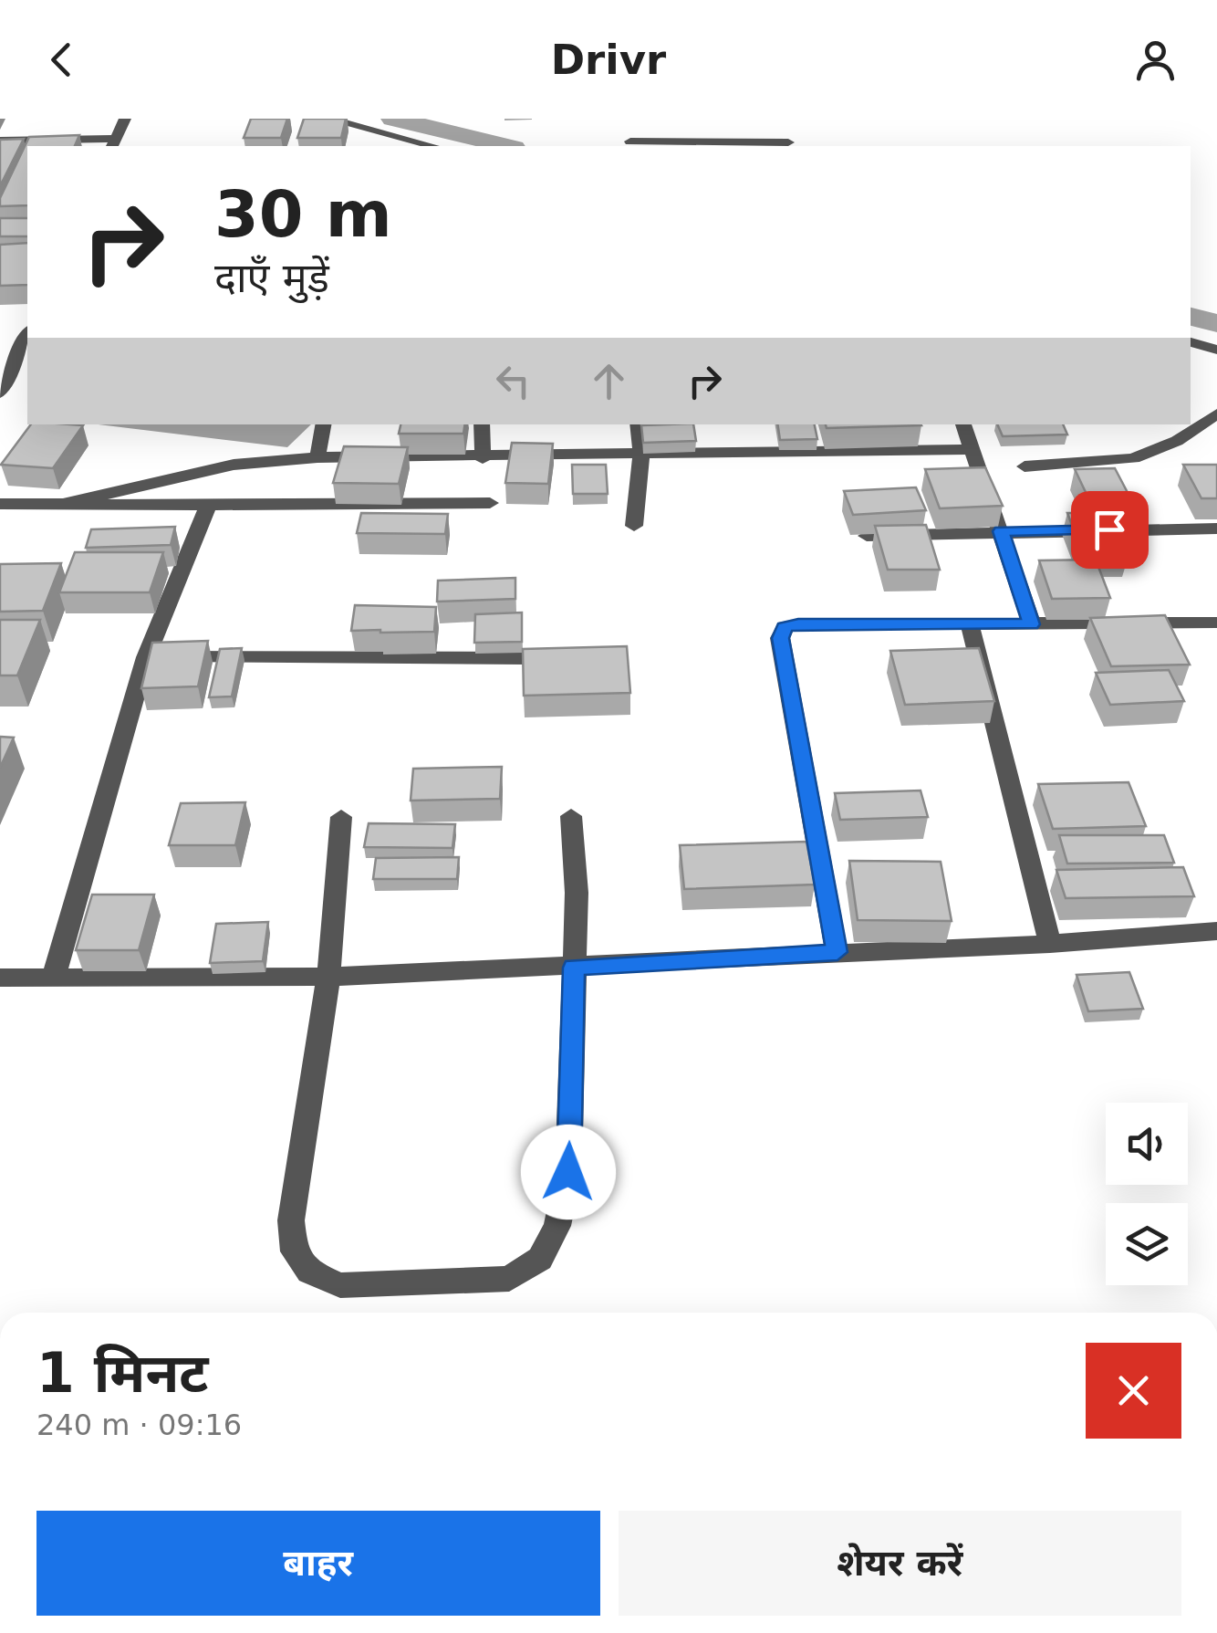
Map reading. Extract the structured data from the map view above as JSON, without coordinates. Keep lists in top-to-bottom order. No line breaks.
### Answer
{"page":{"header":"Drivr","turn":["30 m","दाएँ मुड़ें"],"heading":["1 मिनट","240 m · 09:16"],"buttons":["बाहर","शेयर करें"]}}
